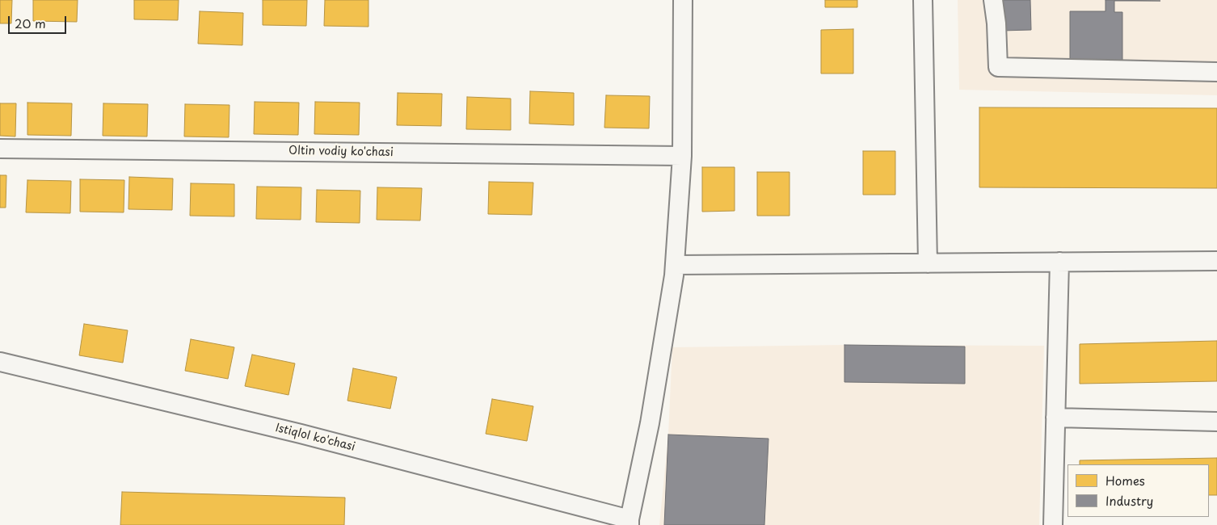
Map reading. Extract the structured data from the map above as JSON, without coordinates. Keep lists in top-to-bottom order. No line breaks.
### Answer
{"streets":{"street":["Oltin vodiy ko'chasi","Istiqlol ko'chasi"]},"legend":["Homes","Industry"],"scale_bar":"20 m"}
